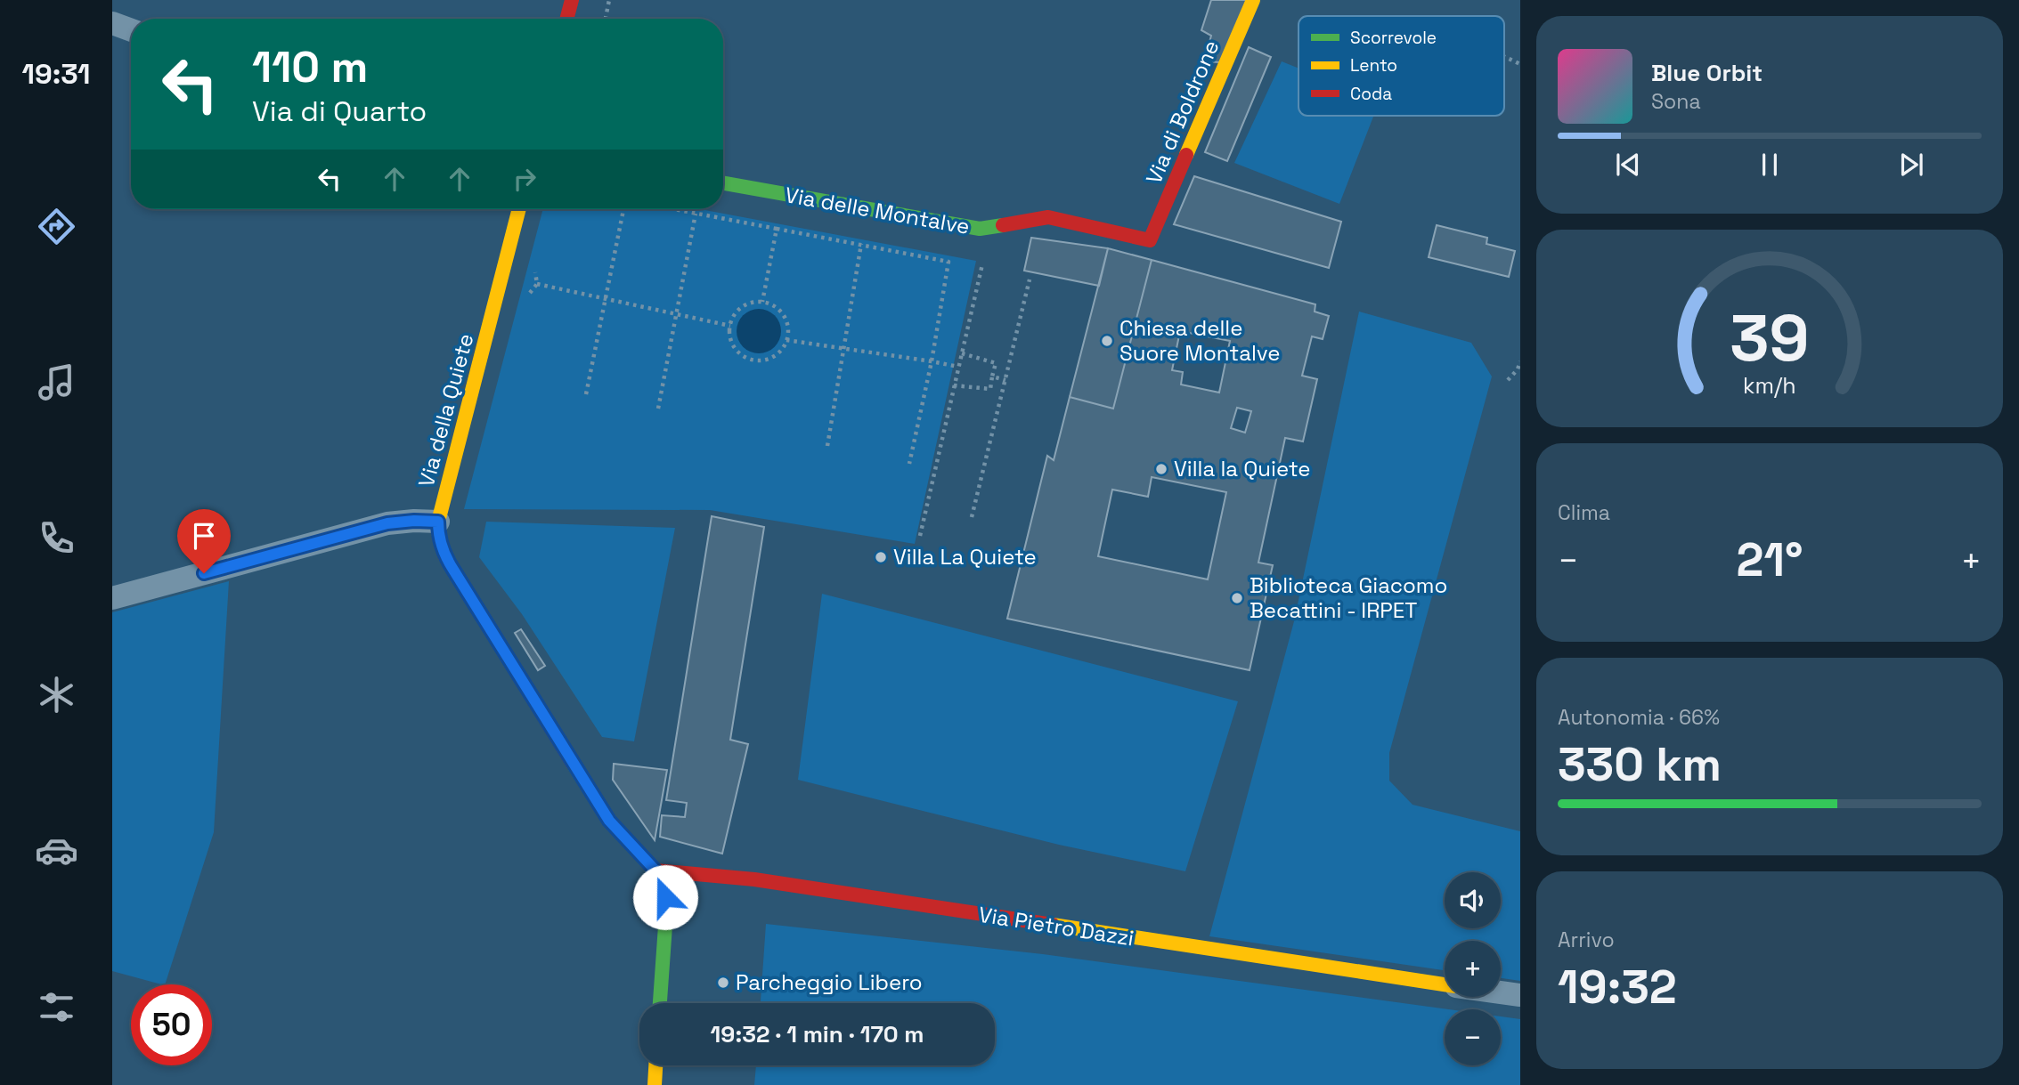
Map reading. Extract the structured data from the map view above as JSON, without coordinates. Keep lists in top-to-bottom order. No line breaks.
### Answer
{"streets":{"street":["Via di Boldrone","Via delle Montalve","Via della Quiete","Via Pietro Dazzi"]},"crossings":[["Via di Boldrone","Via delle Montalve"],["Via della Quiete","Via Pietro Dazzi"]],"places":["Chiesa delle Suore Montalve","Villa la Quiete","Villa La Quiete","Biblioteca Giacomo Becattini - IRPET","Parcheggio Libero"],"legend":["Scorrevole","Lento","Coda"],"page":{"tabs":"19:31","turn":["110 m","Via di Quarto"],"song":["Blue Orbit","Sona"],"tile":["Clima",["Autonomia · 66%","330 km"],["Arrivo","19:32"]],"heat":["−","21°","+"],"map_buttons":["+","−"],"limit":"50","trip":"19:32 · 1 min · 170 m","gauge":["39","km/h"]}}
